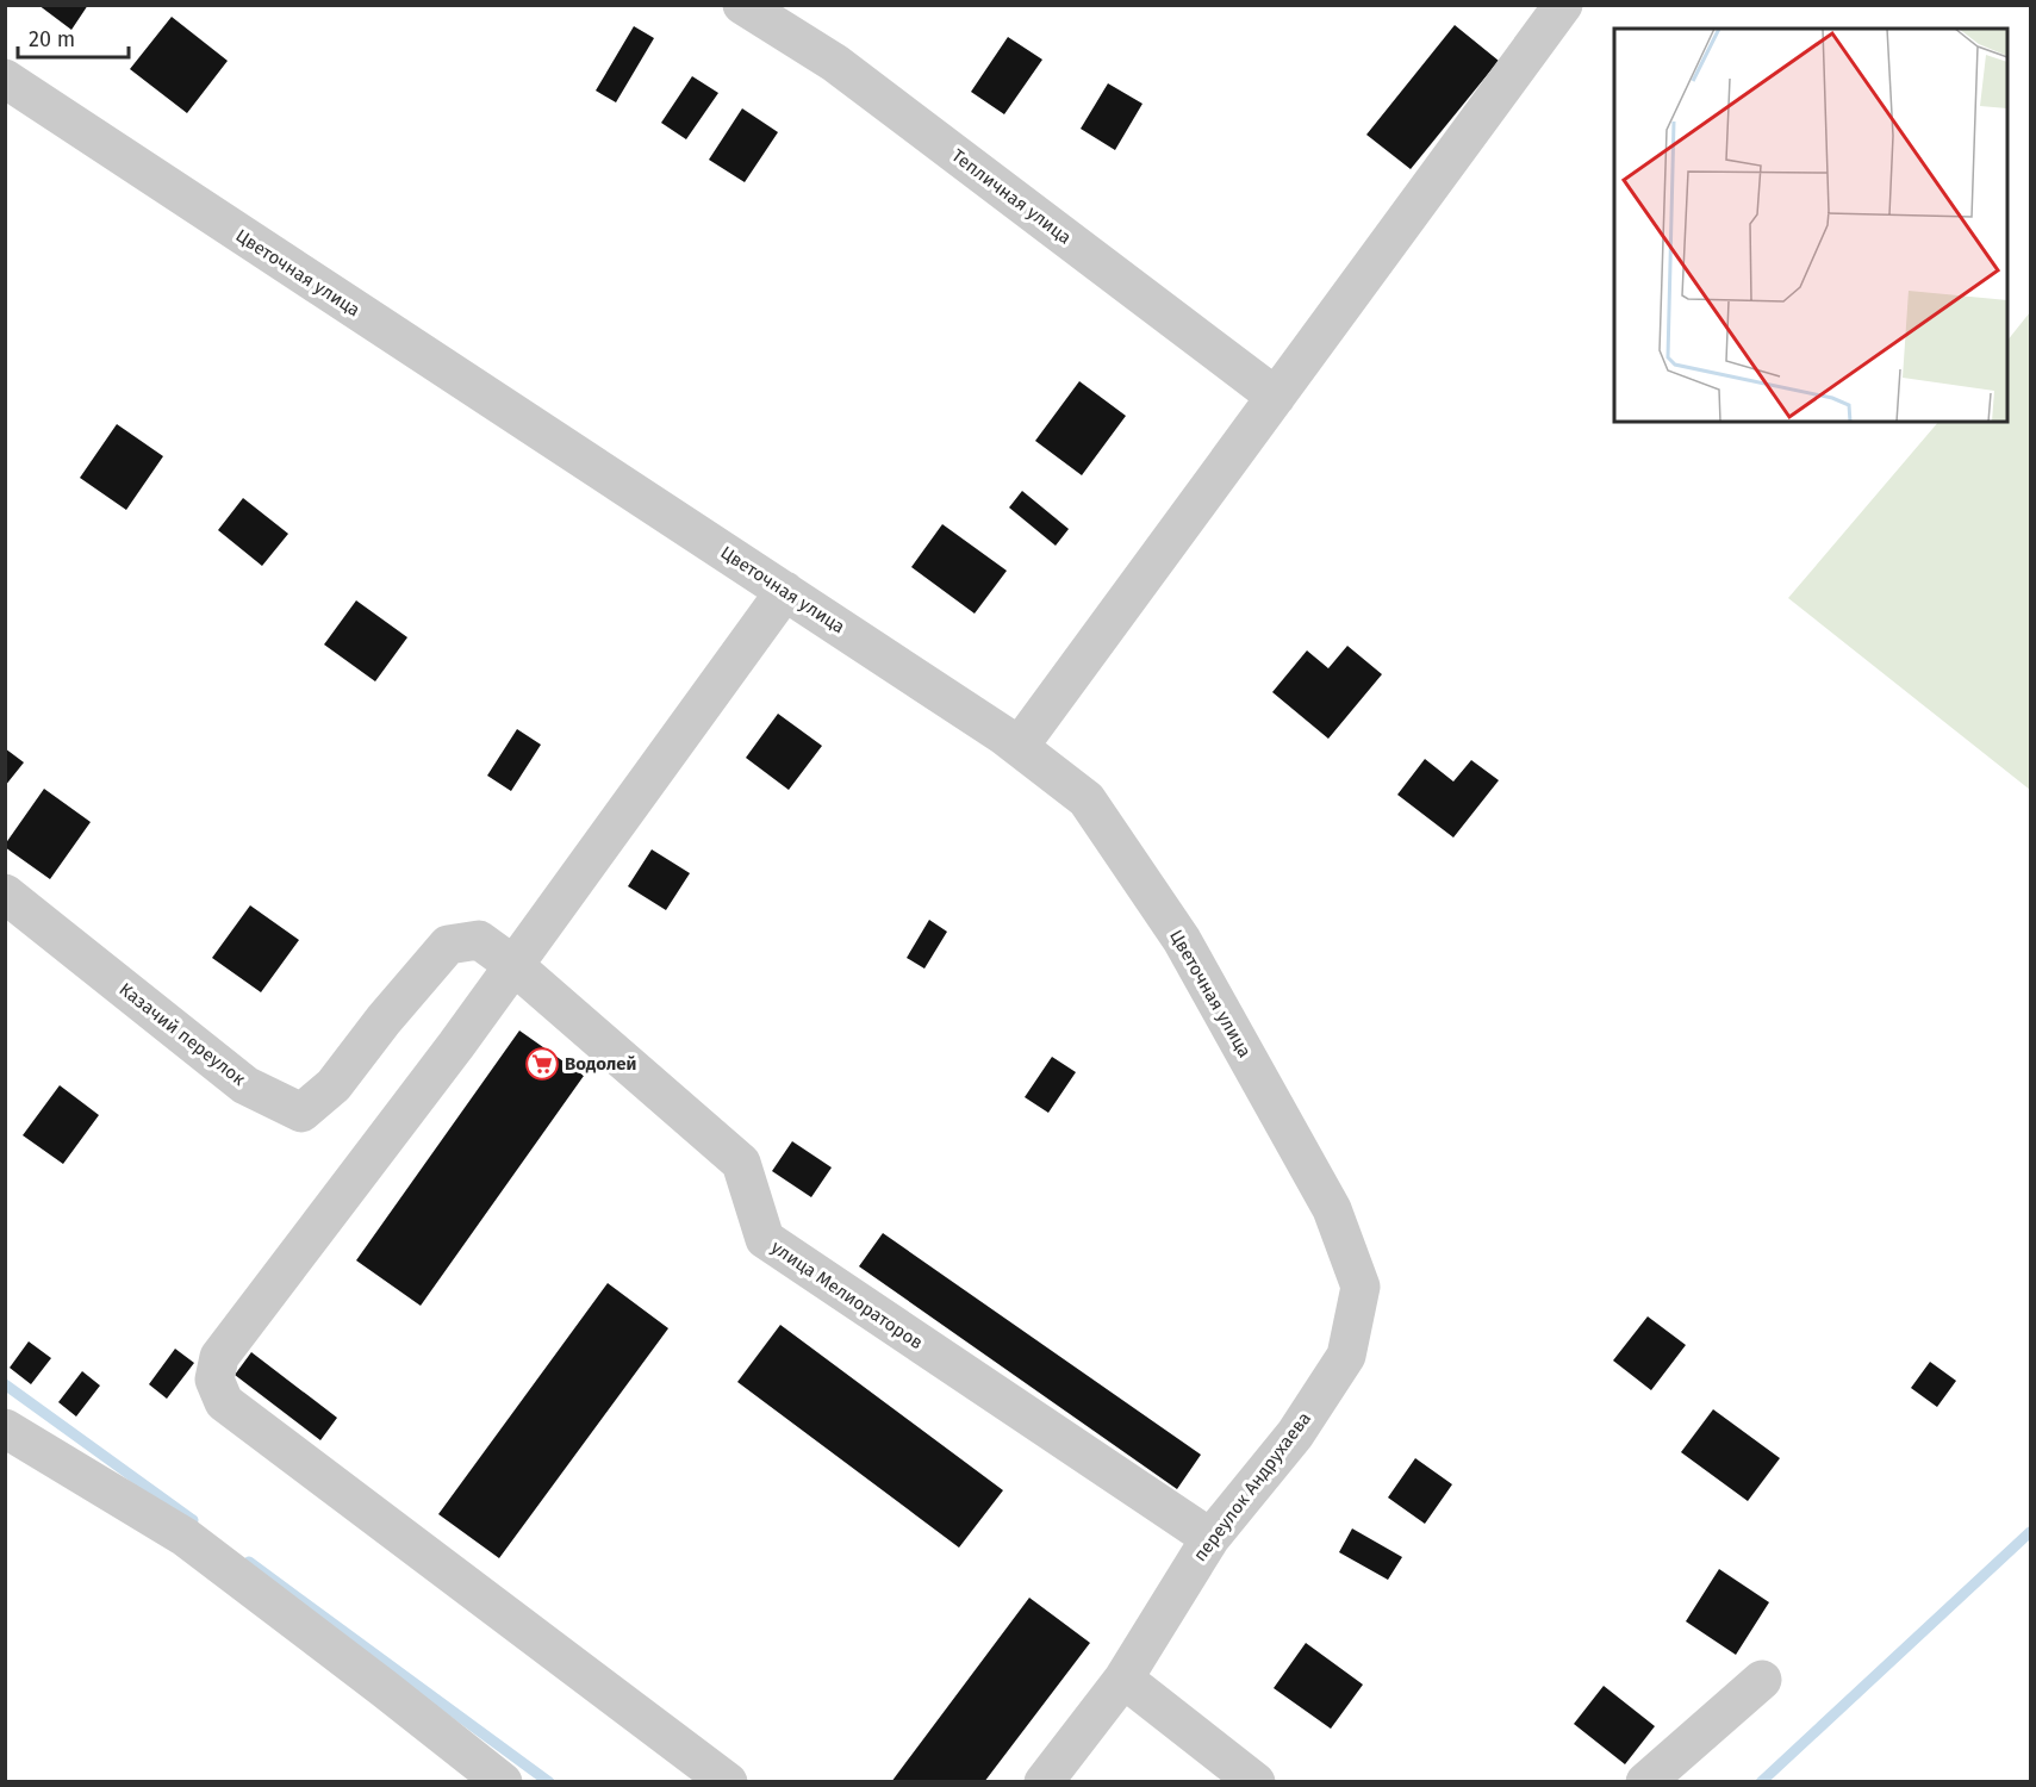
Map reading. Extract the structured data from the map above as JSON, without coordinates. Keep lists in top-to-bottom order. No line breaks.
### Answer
{"streets":{"street":["Тепличная улица","Цветочная улица","Казачий переулок","улица Мелиораторов","переулок Андрухаева"]},"crossings":[["Цветочная улица","переулок Андрухаева"],["Казачий переулок","улица Мелиораторов"],["улица Мелиораторов","переулок Андрухаева"]],"places":{"supermarket":["Водолей"]},"scale_bar":"20 m"}
